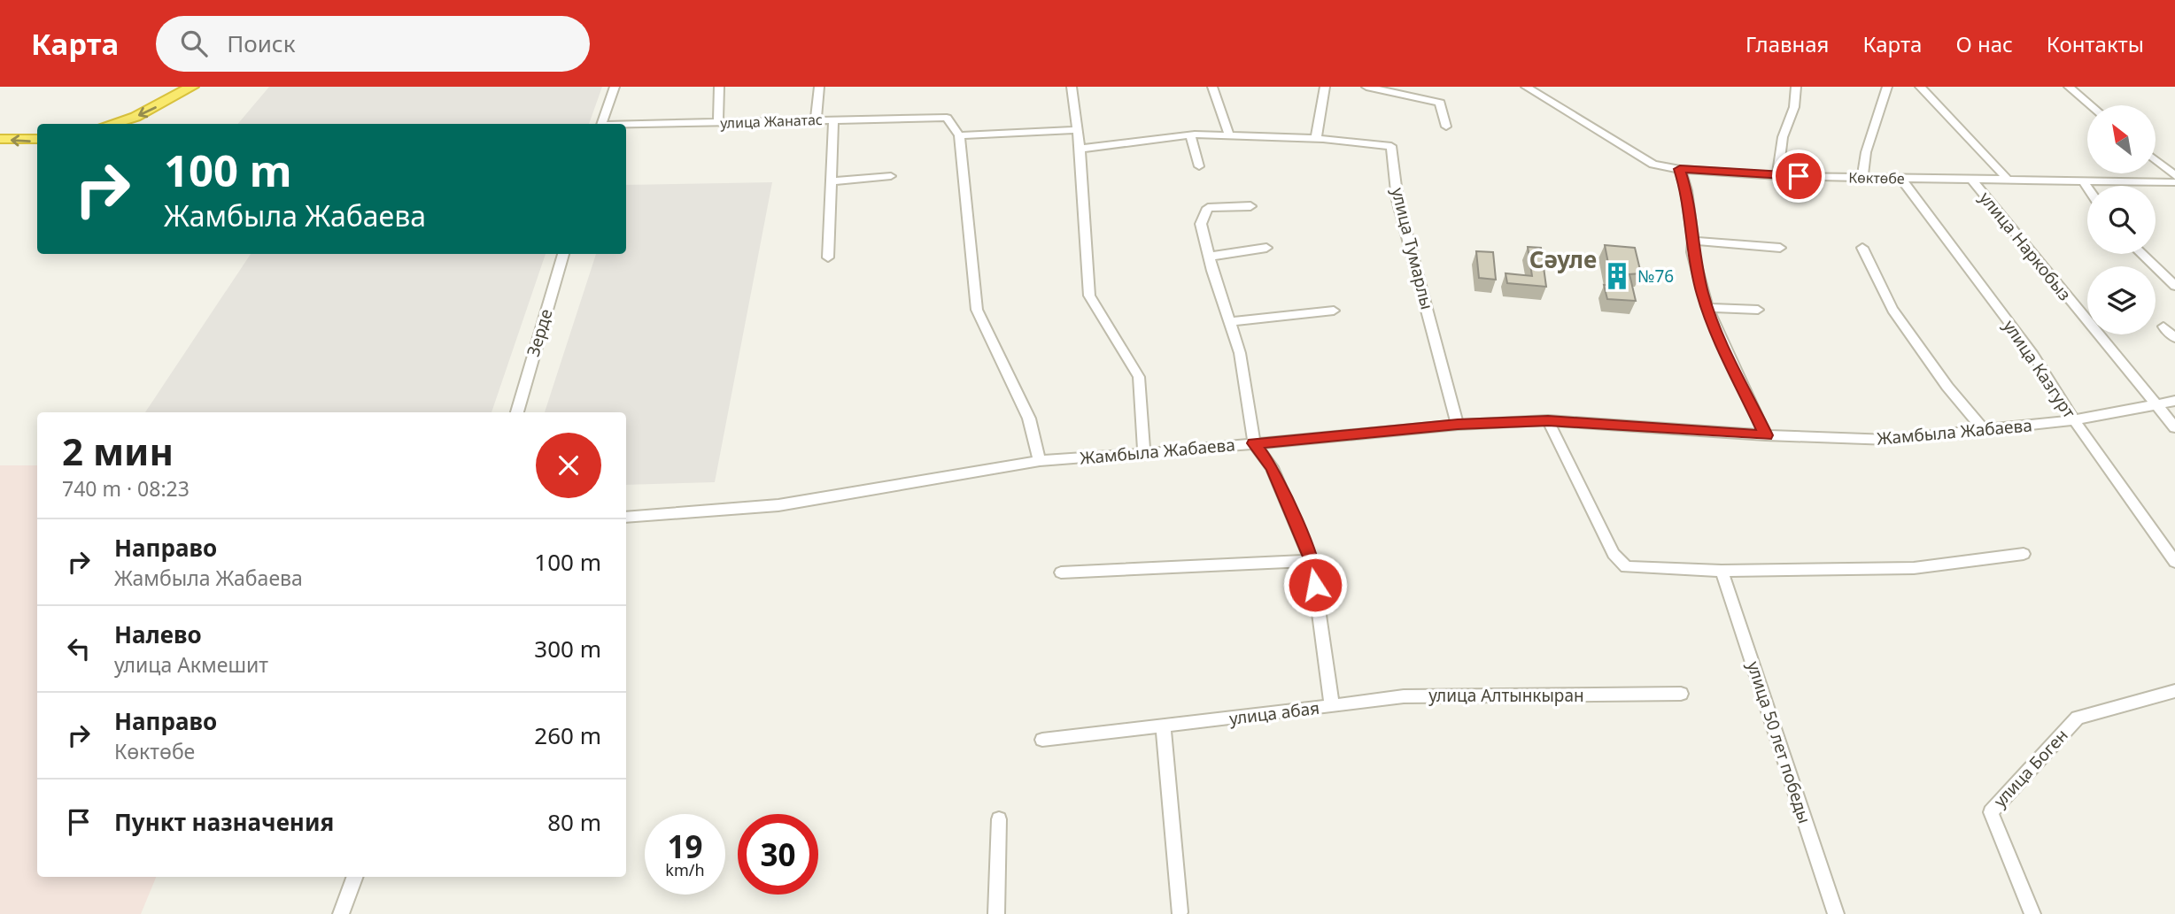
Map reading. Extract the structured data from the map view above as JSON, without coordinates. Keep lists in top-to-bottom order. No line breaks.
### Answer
{"streets":{"street":["улица Жанатас","Көктөбе","улица Наркобыз","улица Тумарлы","Зерде","улица Казгурт","Жамбыла Жабаева","улица Алтынкыран","улица абая","улица 50 лет победы","улица Боген"]},"crossings":[["Көктөбе","улица Наркобыз"],["Көктөбе","улица Казгурт"],["улица Наркобыз","Жамбыла Жабаева"],["улица Тумарлы","Жамбыла Жабаева"],["улица Казгурт","Жамбыла Жабаева"],["Жамбыла Жабаева","улица абая"],["улица Алтынкыран","улица абая"]],"districts":["Сәуле"],"places":{"building":["№76"]},"north":"top left","page":{"header":"Карта","search":"Поиск","nav":["Главная","Карта","О нас","Контакты"],"turn":["100 m","Жамбыла Жабаева"],"heading":["2 мин","740 m · 08:23"],"list":[{"name":"Направо","note":"Жамбыла Жабаева","value":"100 m"},{"name":"Налево","note":"улица Акмешит","value":"300 m"},{"name":"Направо","note":"Көктөбе","value":"260 m"},{"name":"Пункт назначения","value":"80 m"}],"speed":"19 km/h","limit":"30"}}
